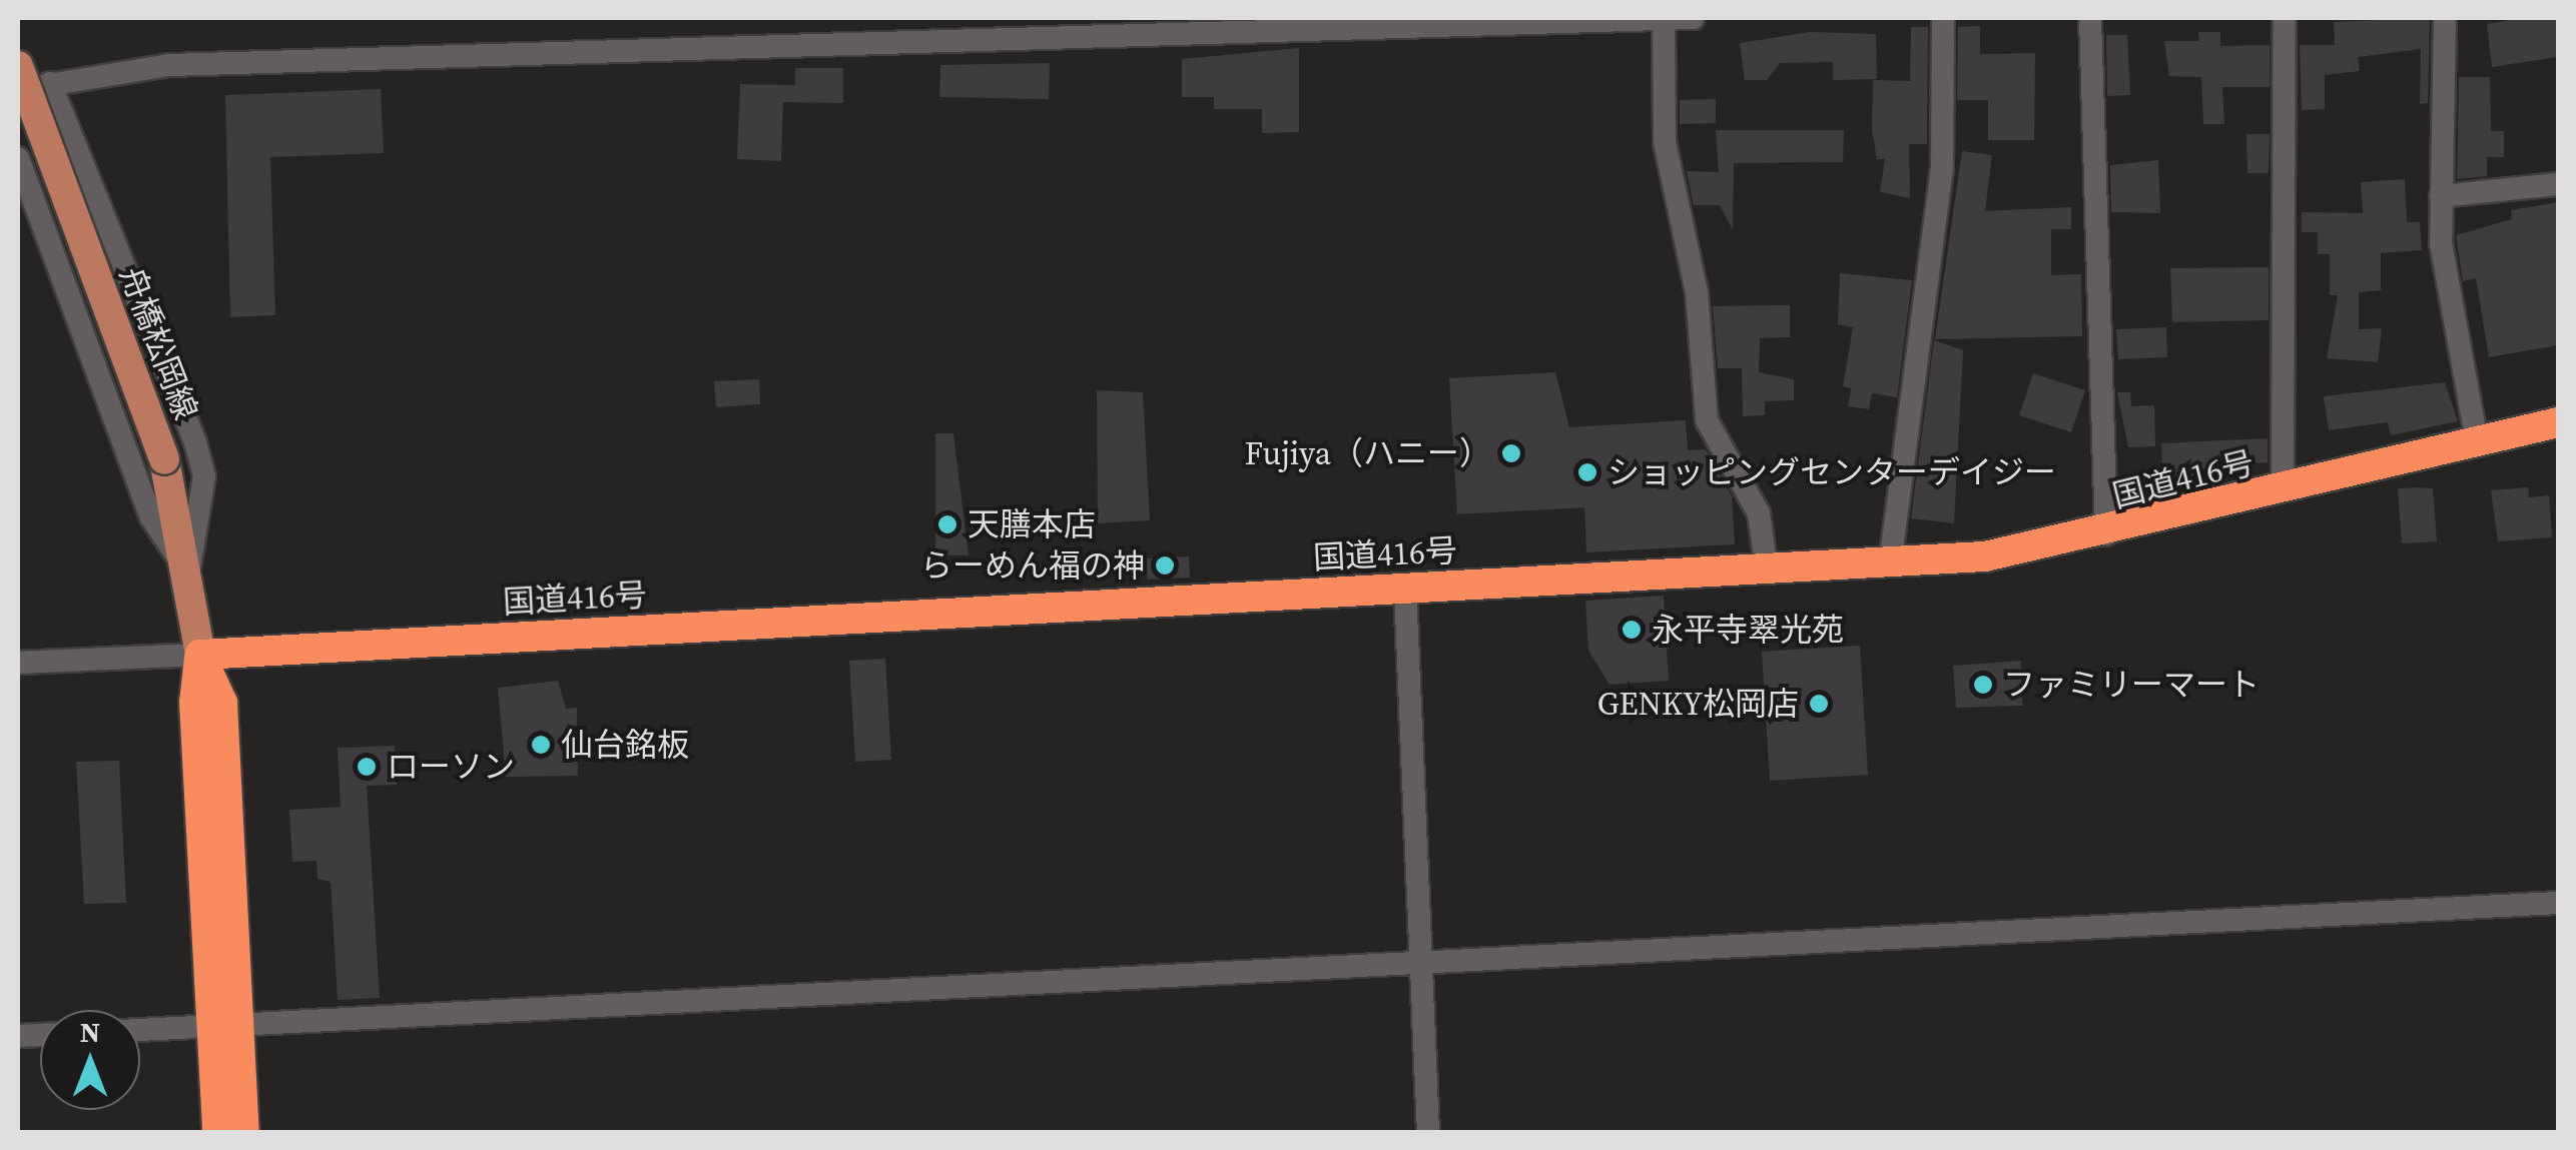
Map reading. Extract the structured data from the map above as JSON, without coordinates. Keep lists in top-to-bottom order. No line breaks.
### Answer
{"streets":{"highway":["国道416号"],"main road":["舟橋松岡線"]},"crossings":[["舟橋松岡線","国道416号"]],"places":["Fujiya（ハニー）","ショッピングセンターデイジー","天膳本店","らーめん福の神","永平寺翠光苑","ファミリーマート","GENKY松岡店","仙台銘板","ローソン"],"north":"top"}
